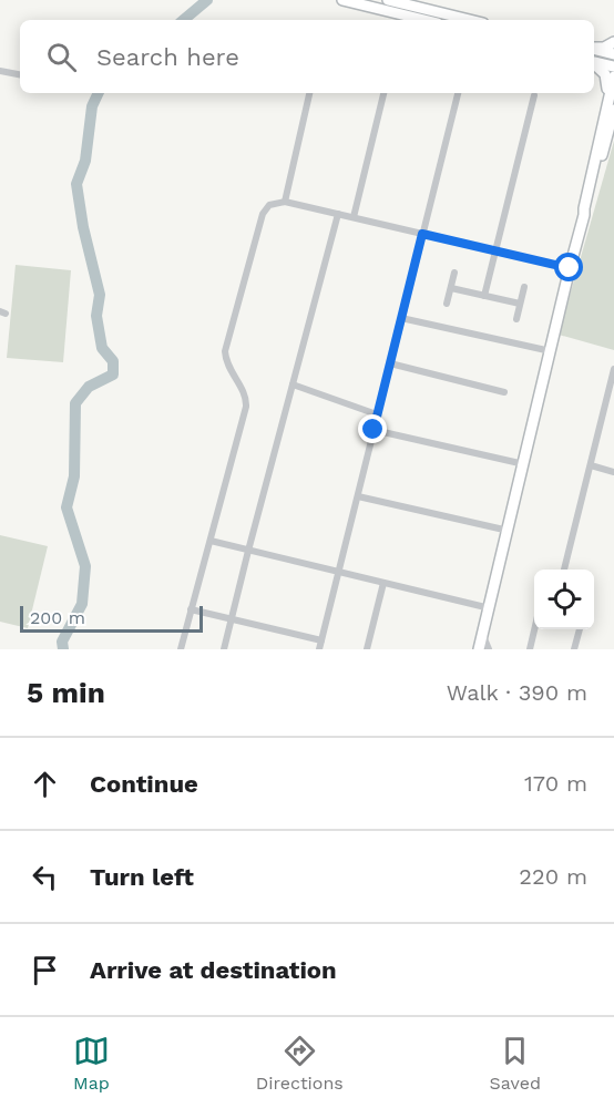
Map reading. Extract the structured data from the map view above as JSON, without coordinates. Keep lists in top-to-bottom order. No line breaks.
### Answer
{"scale_bar":"200 m","page":{"search":"Search here","scale":"200 m","heading":["5 min","Walk · 390 m"],"list":[["Continue","170 m"],["Turn left","220 m"],"Arrive at destination"],"nav":["Map","Directions","Saved"]}}
